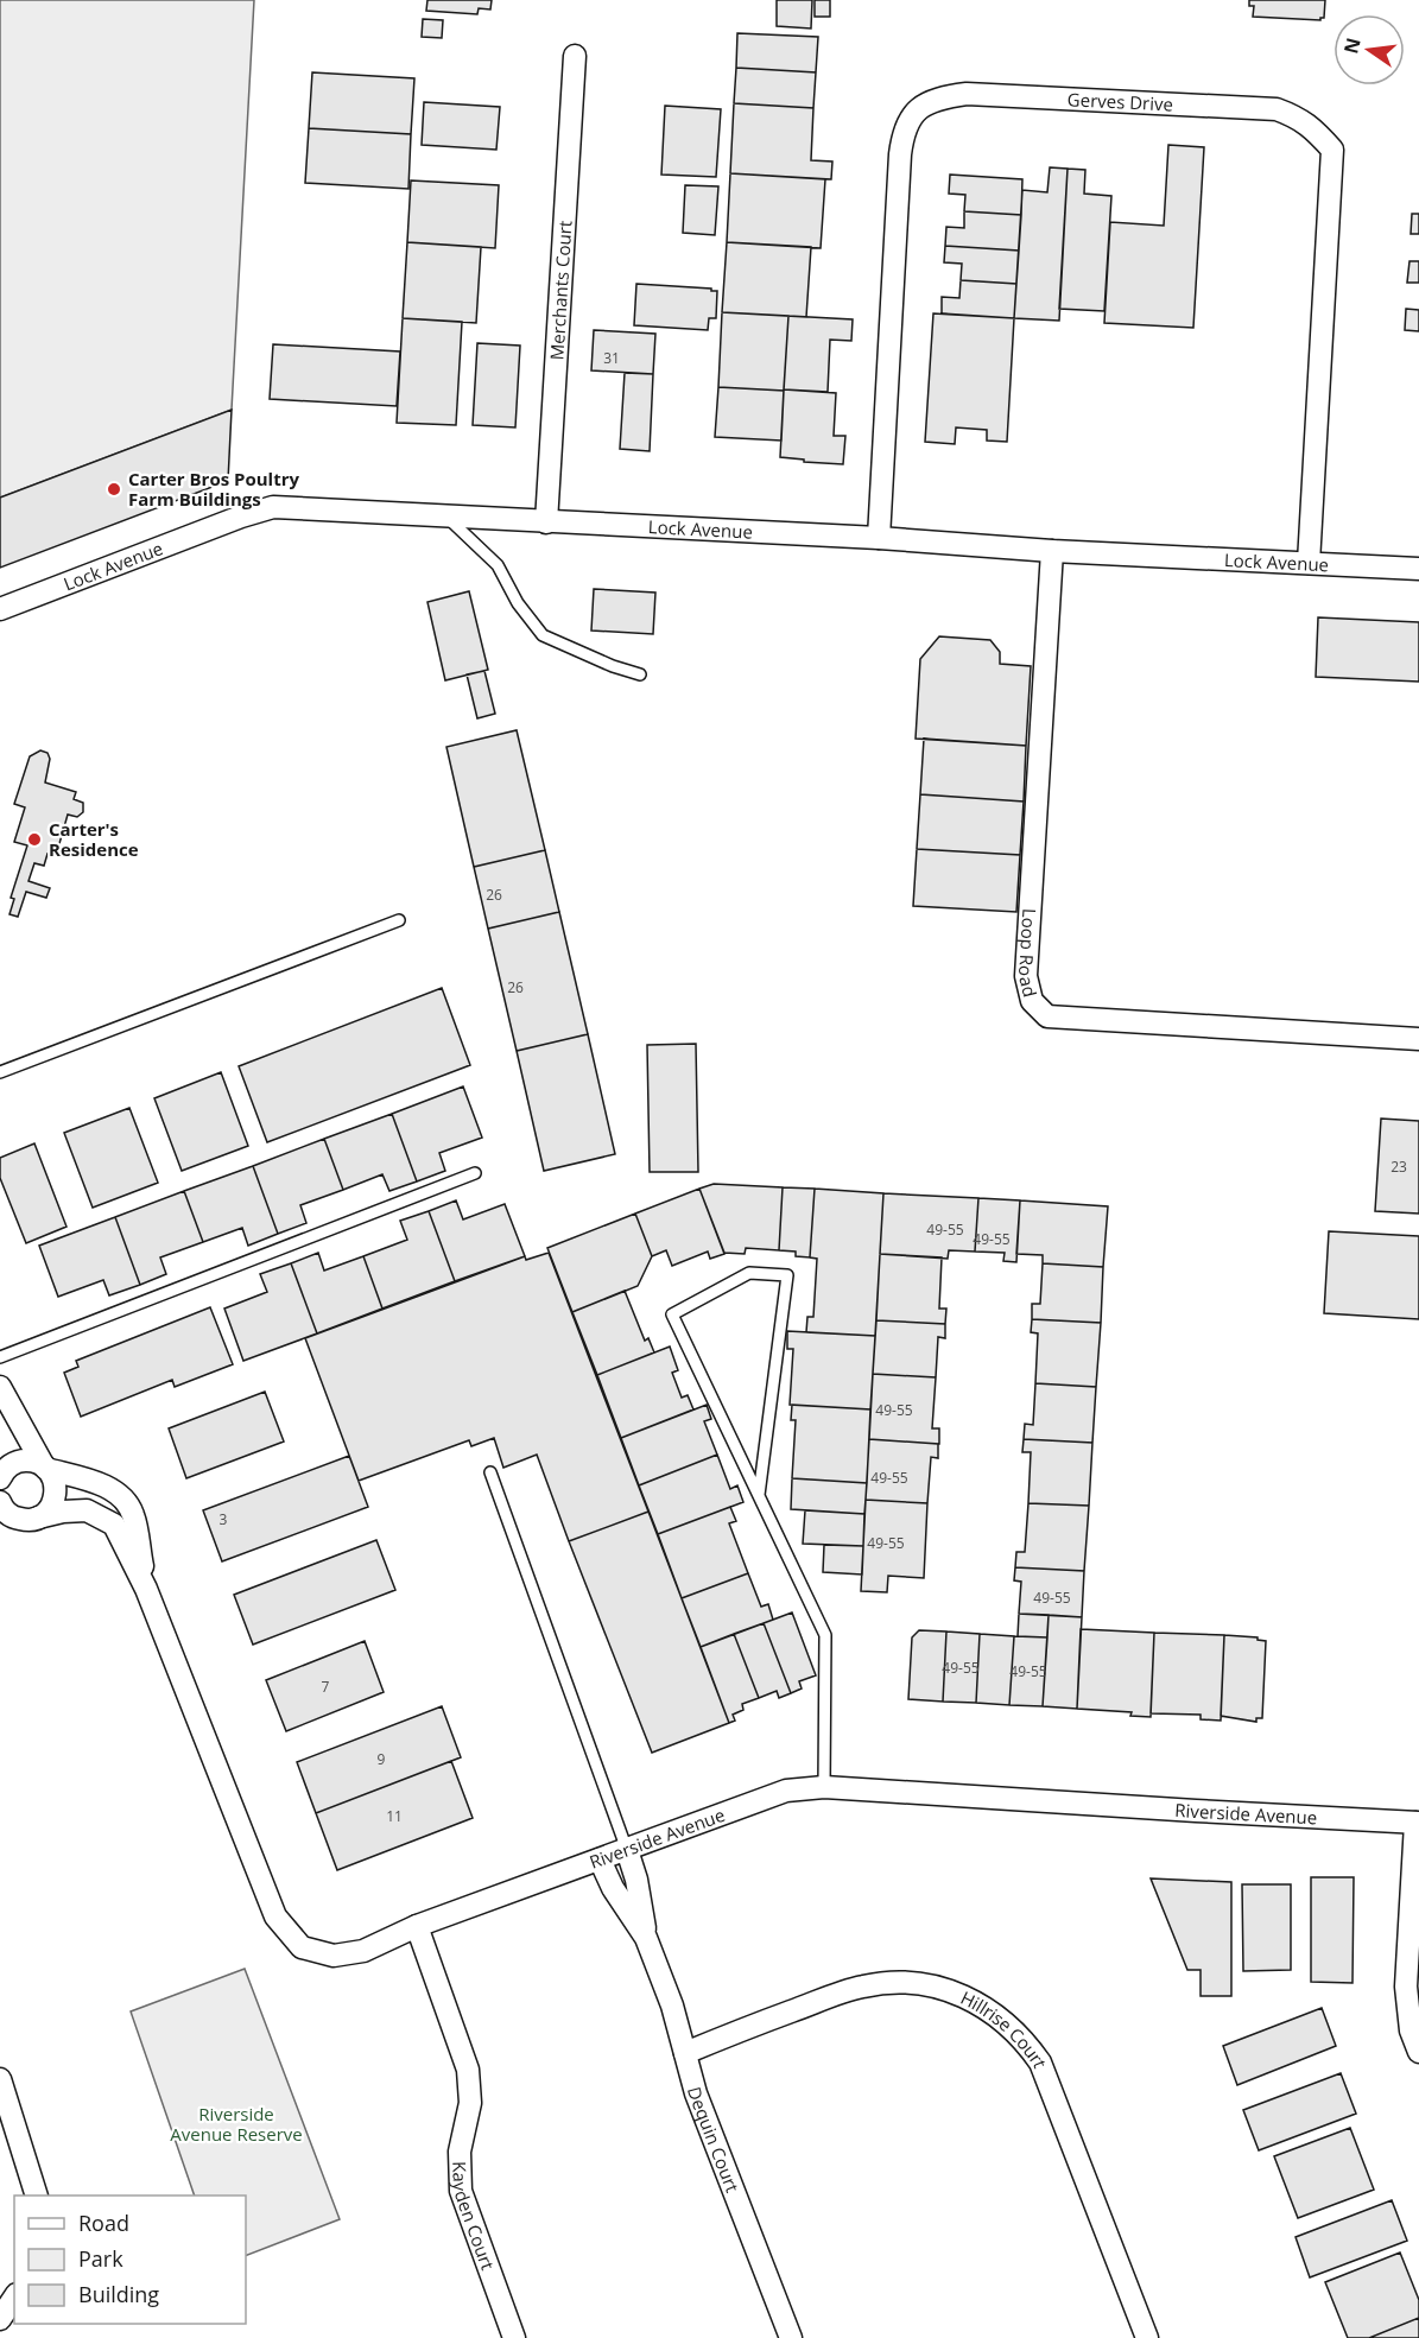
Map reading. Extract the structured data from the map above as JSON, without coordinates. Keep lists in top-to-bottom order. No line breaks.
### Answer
{"streets":{"street":["Gerves Drive","Merchants Court","Lock Avenue","Loop Road","Riverside Avenue","Hillrise Court","Dequin Court","Kayden Court"]},"crossings":[["Gerves Drive","Lock Avenue"],["Merchants Court","Lock Avenue"],["Lock Avenue","Loop Road"],["Riverside Avenue","Dequin Court"],["Riverside Avenue","Kayden Court"],["Hillrise Court","Dequin Court"]],"parks":["Riverside Avenue Reserve"],"places":["Carter Bros Poultry Farm Buildings","Carter's Residence"],"house_numbers":["31","26","26","23","49-55","49-55","49-55","49-55","3","49-55","49-55","49-55","49-55","7","9","11"],"legend":["Road","Park","Building"],"north":"left"}
